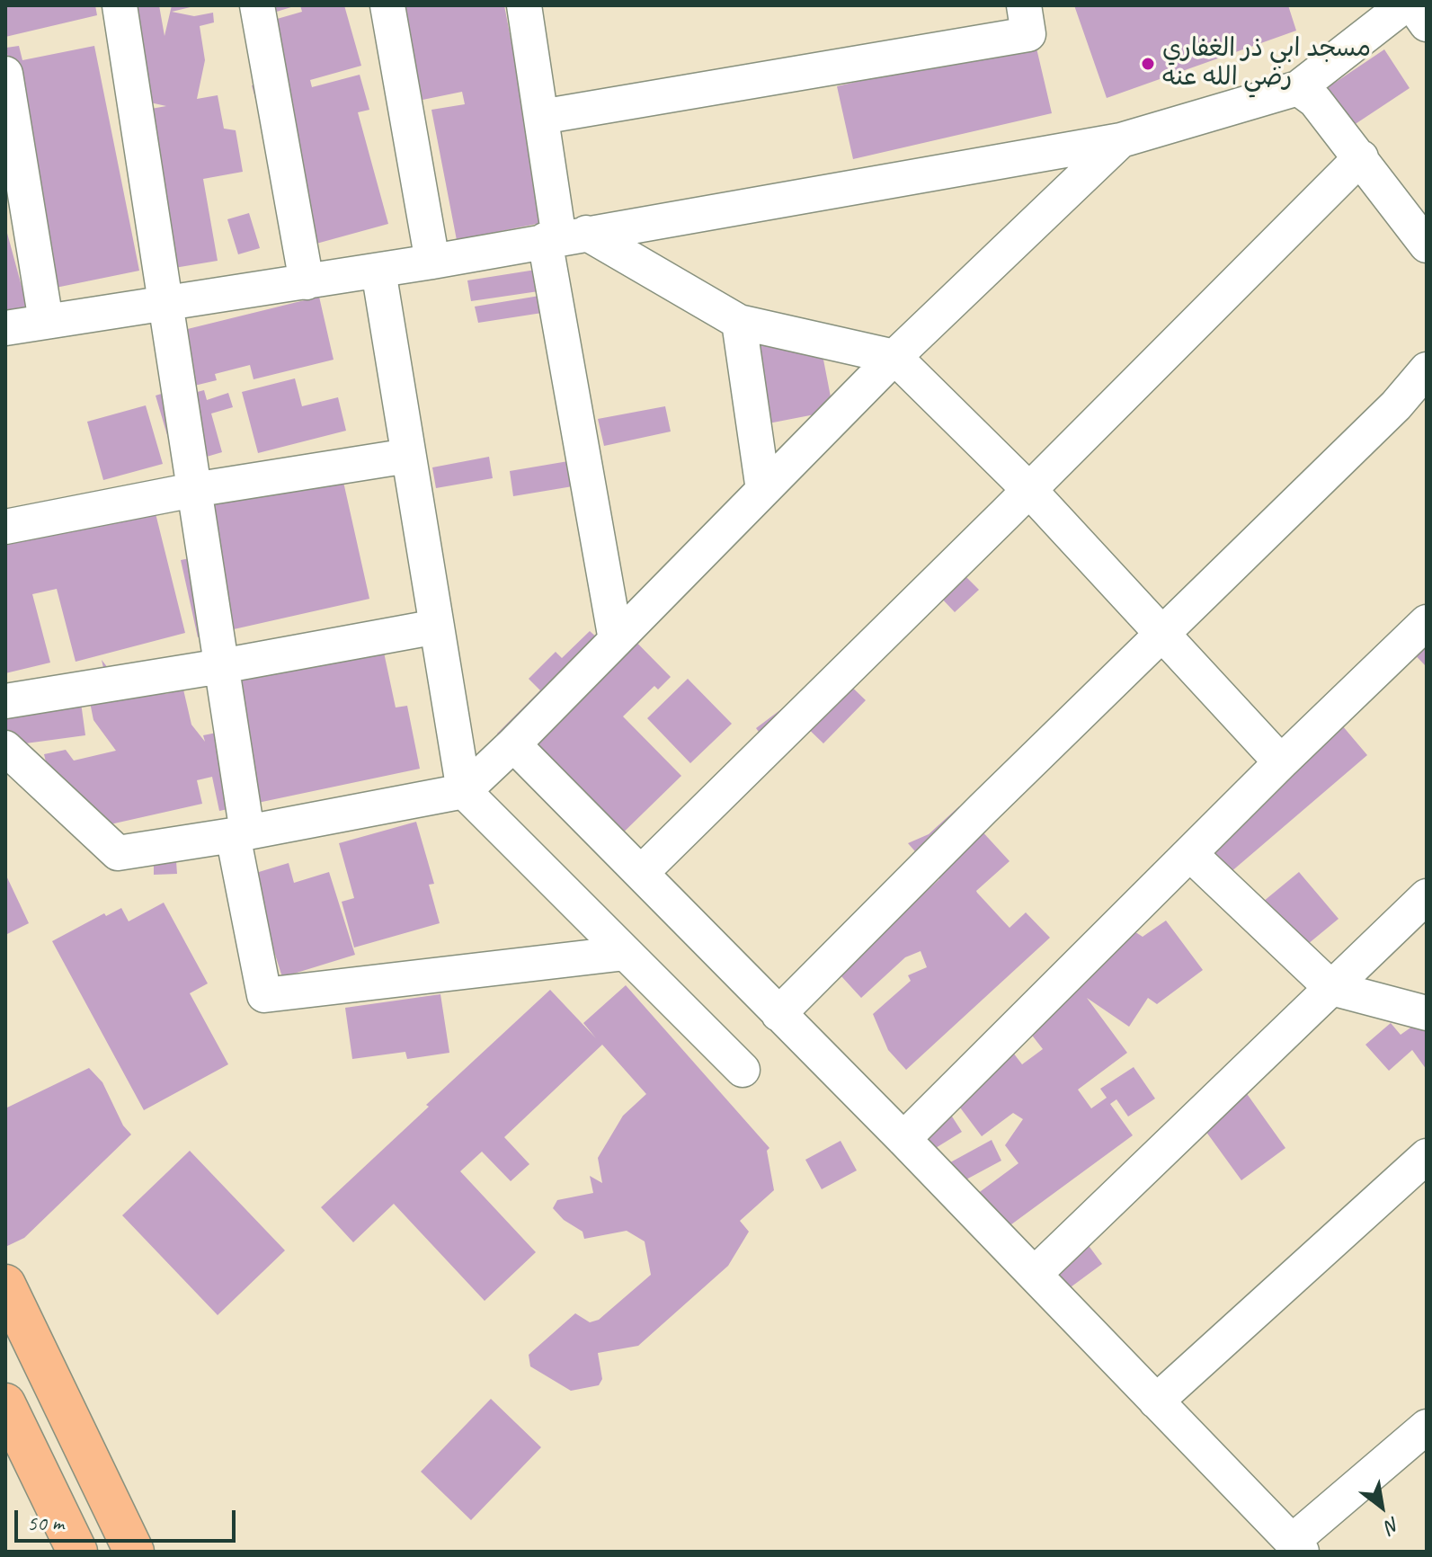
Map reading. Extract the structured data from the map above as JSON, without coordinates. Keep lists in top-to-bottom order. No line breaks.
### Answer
{"places":["مسجد ابي ذر الغفاري رضي الله عنه"],"scale_bar":"50 m","north":"bottom right"}
